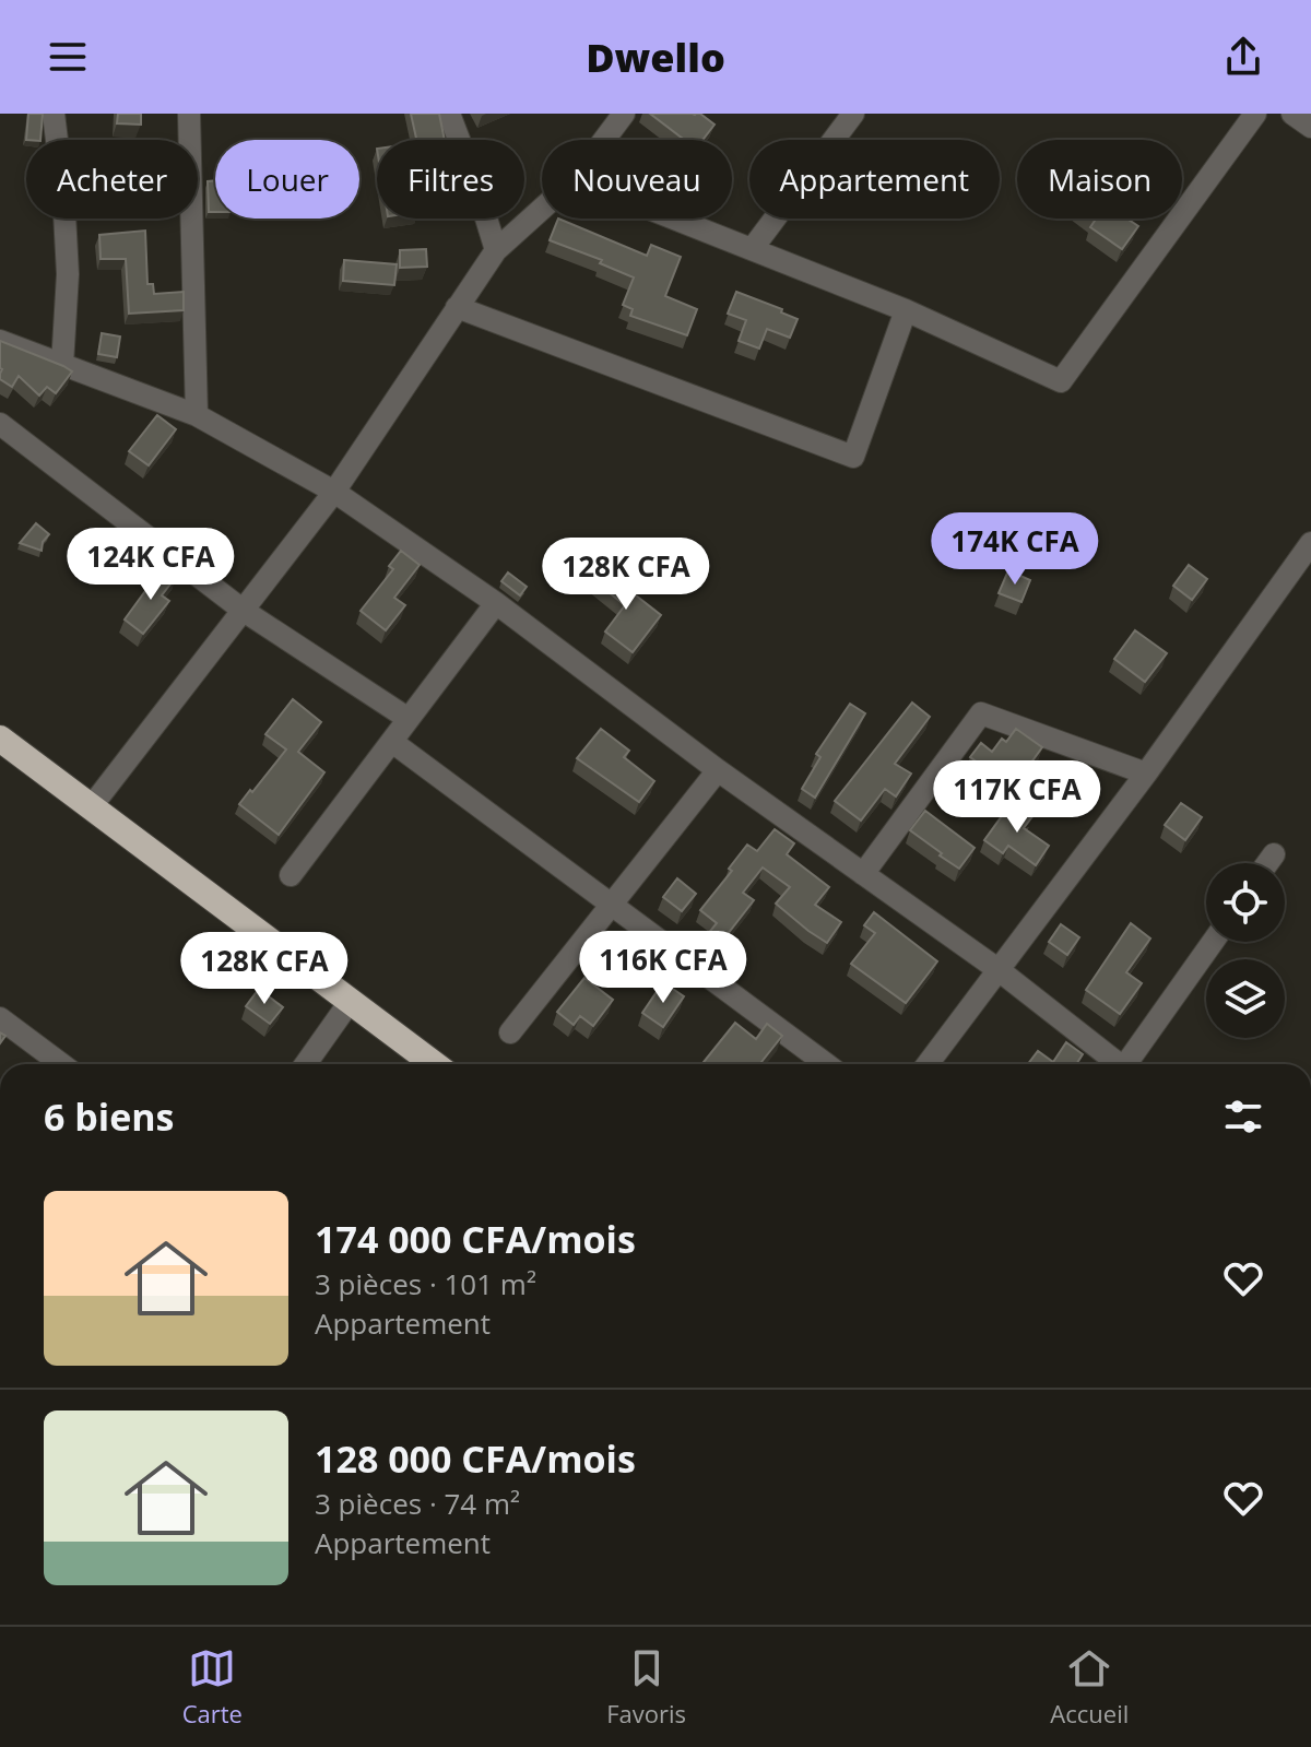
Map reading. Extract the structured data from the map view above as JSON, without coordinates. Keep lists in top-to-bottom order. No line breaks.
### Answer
{"page":{"header":"Dwello","chip":["Acheter","Louer","Filtres","Nouveau","Appartement","Maison"],"price":["174K CFA","124K CFA","128K CFA","117K CFA","116K CFA","128K CFA"],"heading":"6 biens","list":[{"name":"174 000 CFA/mois","note":"3 pièces · 101 m² · Appartement"},{"name":"128 000 CFA/mois","note":"3 pièces · 74 m² · Appartement"}],"tabs":["Carte","Favoris","Accueil"]}}
